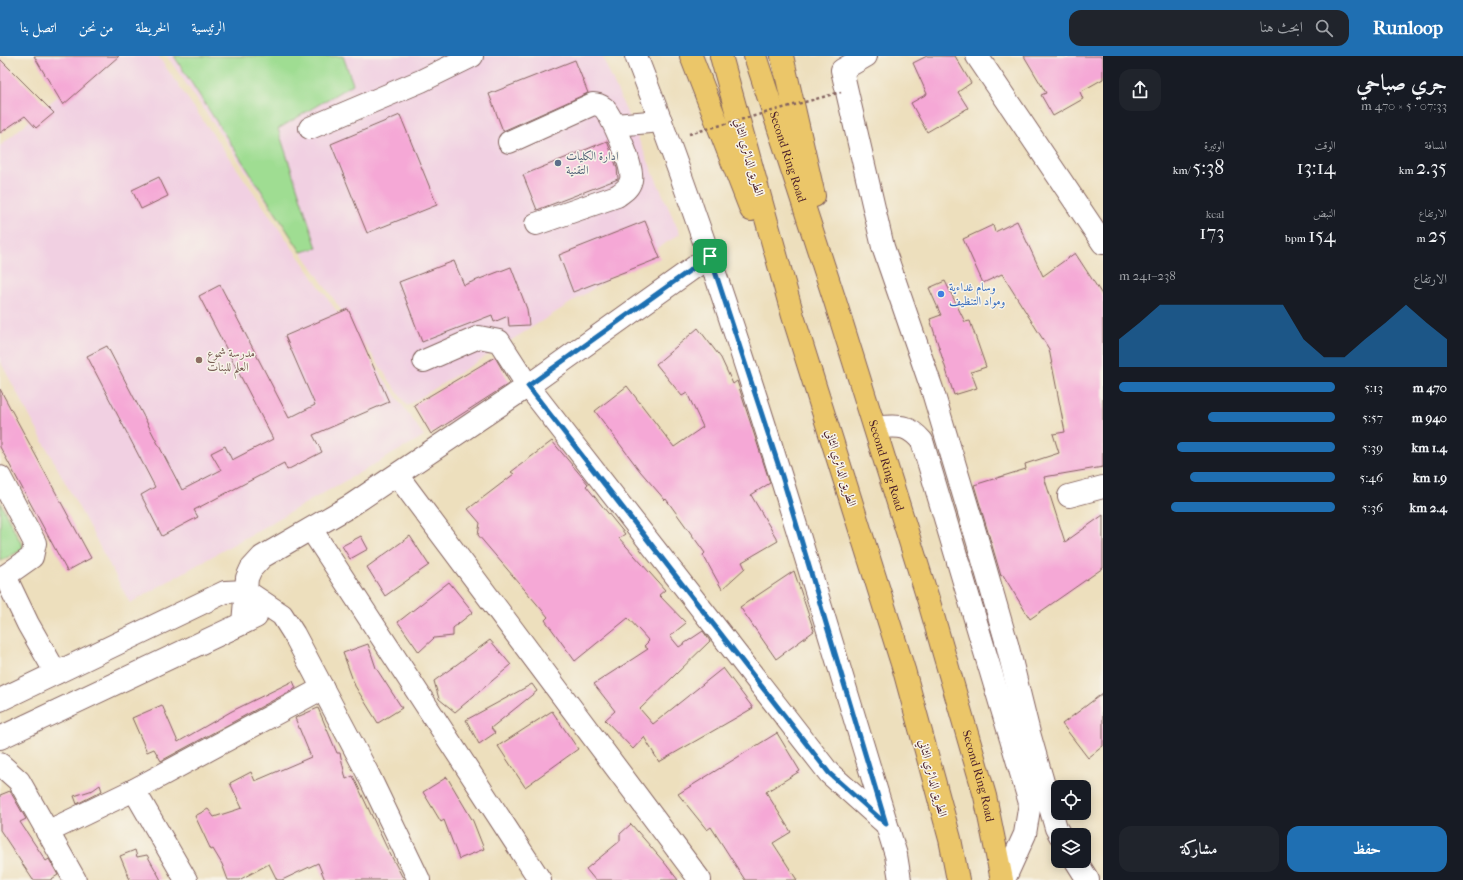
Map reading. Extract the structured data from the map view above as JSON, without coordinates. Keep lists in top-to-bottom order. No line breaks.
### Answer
{"streets":{"highway":["الطريق الدائري الثاني","Second Ring Road"]},"places":["ادارة الكليات التقنية","وسام غداءية ومواد التنظيف","مدرسة شموع العلم للبنات"],"page":{"header":"Runloop","search":"ابحث هنا","nav":["الرئيسية","الخريطة","من نحن","اتصل بنا"],"heading":["جري صباحي","07:33 · 5 × 470 m"],"stats":[["المسافة","2.35 km"],["الوقت","13:14"],["الوتيرة","5:38 /km"],["الارتفاع","25 m"],["النبض","154 bpm"],["kcal","173"]],"chart":["الارتفاع","238–241 m"],"list":[{"name":"470 m","note":"5:13"},{"name":"940 m","note":"5:57"},{"name":"1.4 km","note":"5:39"},{"name":"1.9 km","note":"5:46"},{"name":"2.4 km","note":"5:36"}],"buttons":["حفظ","مشاركة"]}}
